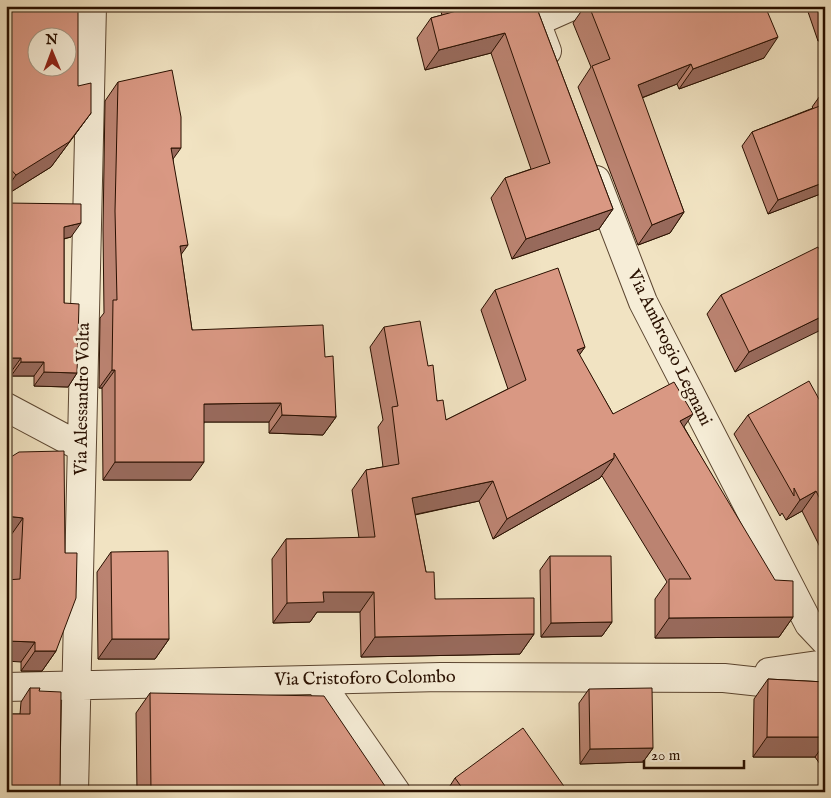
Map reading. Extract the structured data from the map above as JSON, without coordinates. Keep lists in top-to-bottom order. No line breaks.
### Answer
{"streets":{"street":["Via Ambrogio Legnani","Via Alessandro Volta","Via Cristoforo Colombo"]},"crossings":[["Via Alessandro Volta","Via Cristoforo Colombo"]],"scale_bar":"20 m","north":"top"}
